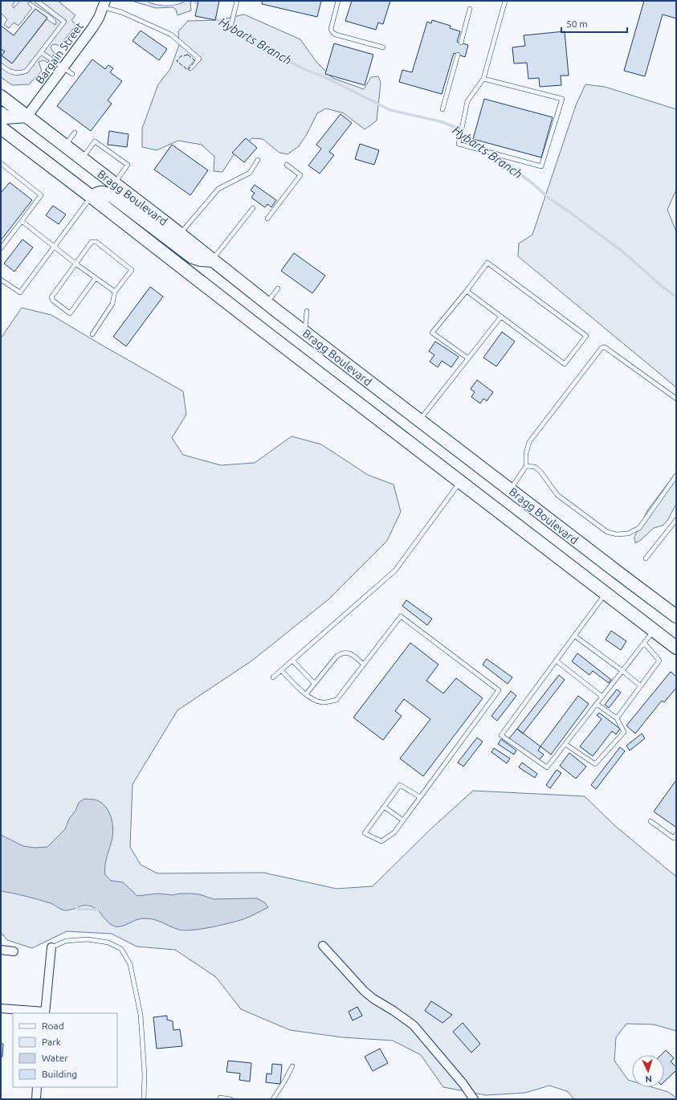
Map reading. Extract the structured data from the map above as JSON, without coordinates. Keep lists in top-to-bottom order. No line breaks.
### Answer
{"streets":{"main road":["Bragg Boulevard"],"street":["Bargain Street"]},"crossings":[["Bargain Street","Bragg Boulevard"]],"water":["Hybarts Branch"],"legend":["Road","Park","Water","Building"],"scale_bar":"50 m","north":"bottom"}
